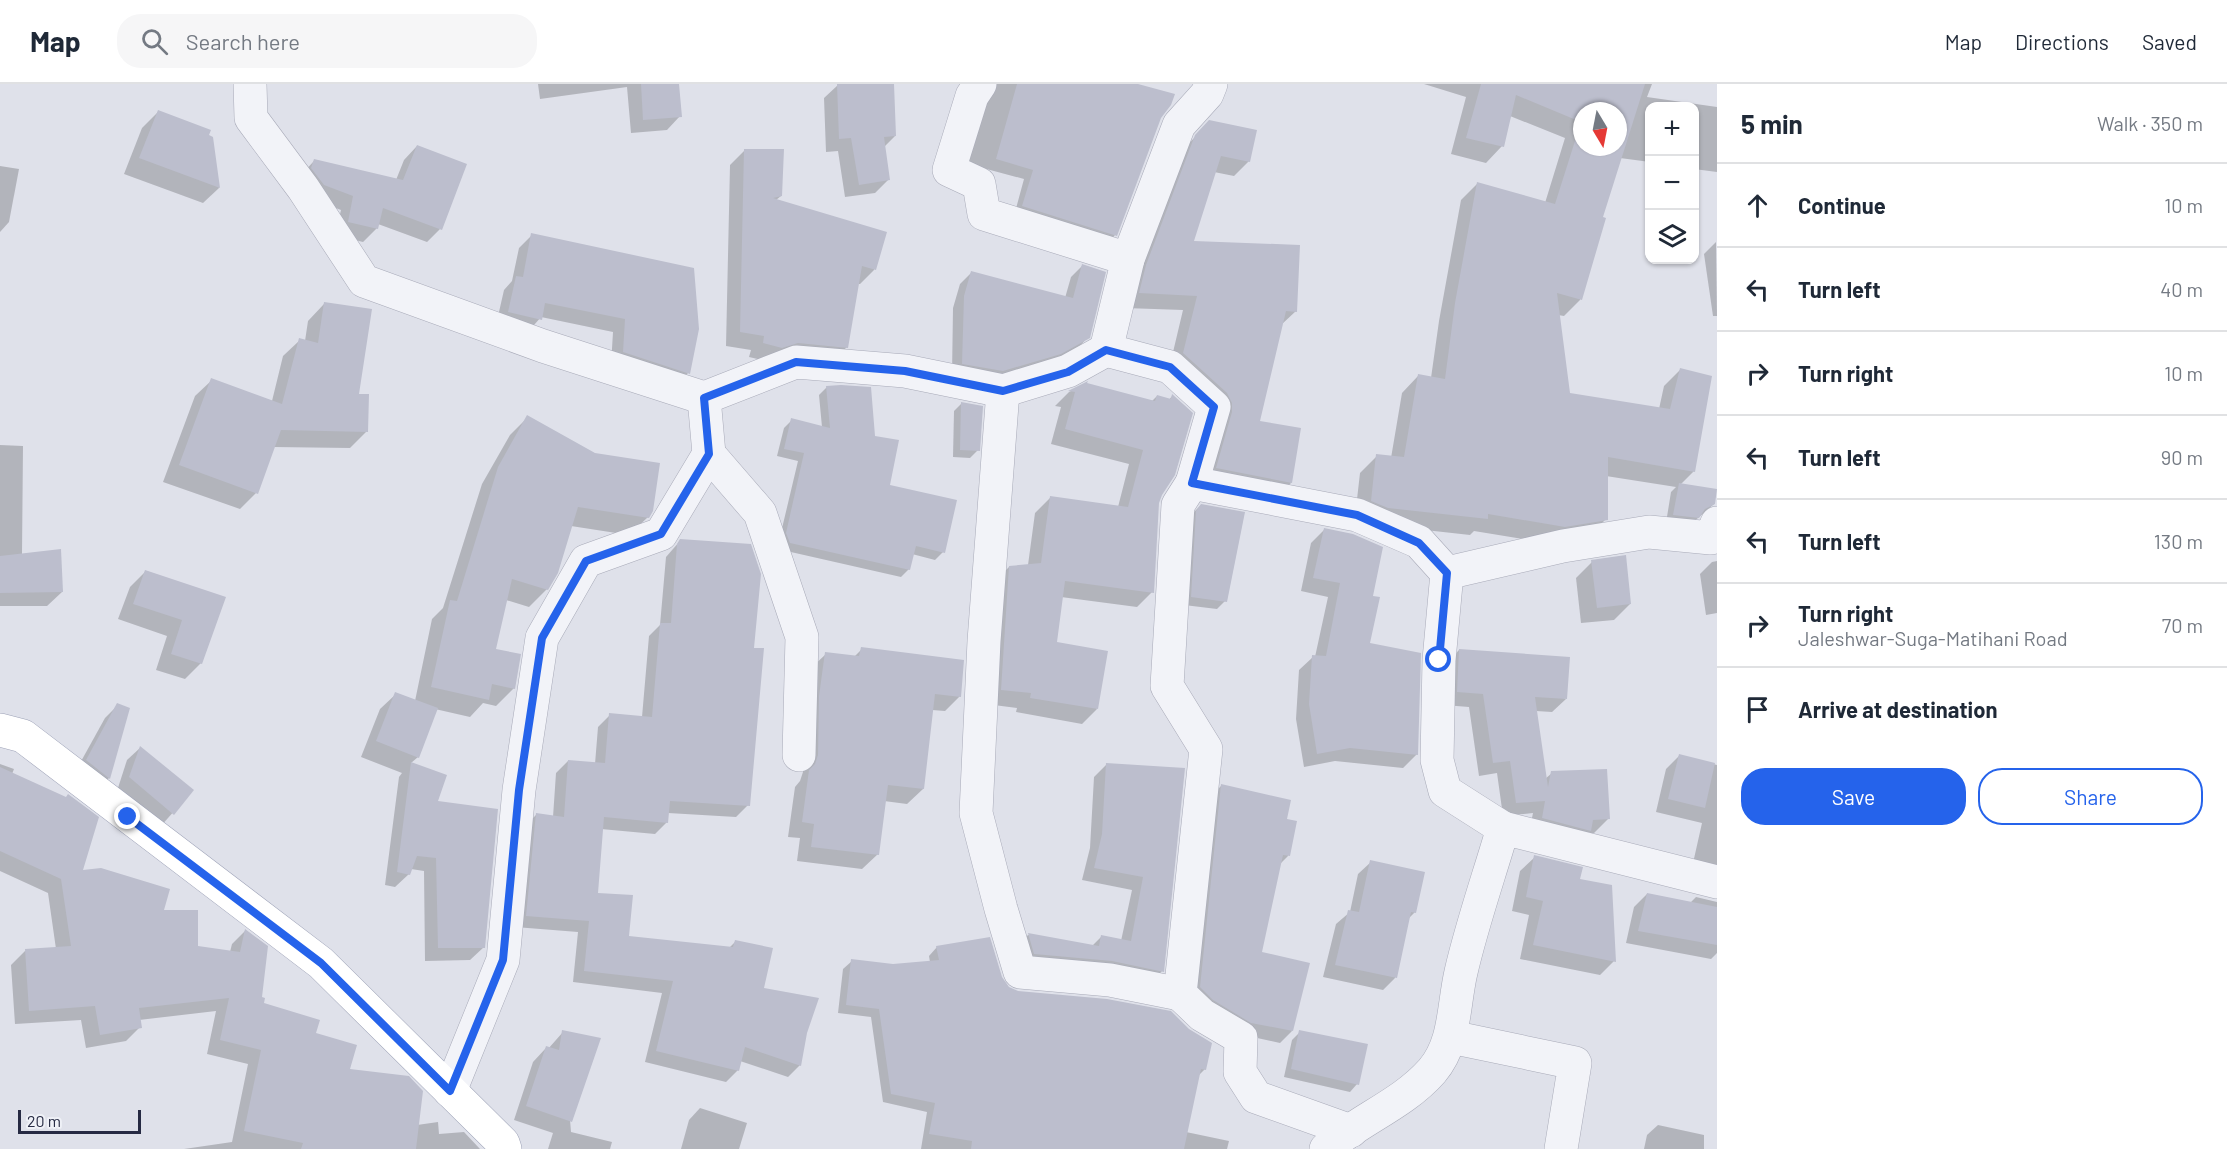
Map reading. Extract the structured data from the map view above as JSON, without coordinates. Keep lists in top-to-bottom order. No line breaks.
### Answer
{"scale_bar":"20 m","north":"bottom","page":{"header":"Map","search":"Search here","nav":["Map","Directions","Saved"],"heading":["5 min","Walk · 350 m"],"map_buttons":["+","−"],"list":[["Continue","10 m"],["Turn left","40 m"],["Turn right","10 m"],["Turn left","90 m"],["Turn left","130 m"],["Turn right","Jaleshwar-Suga-Matihani Road","70 m"],"Arrive at destination"],"buttons":["Save","Share"],"scale":"20 m"}}
